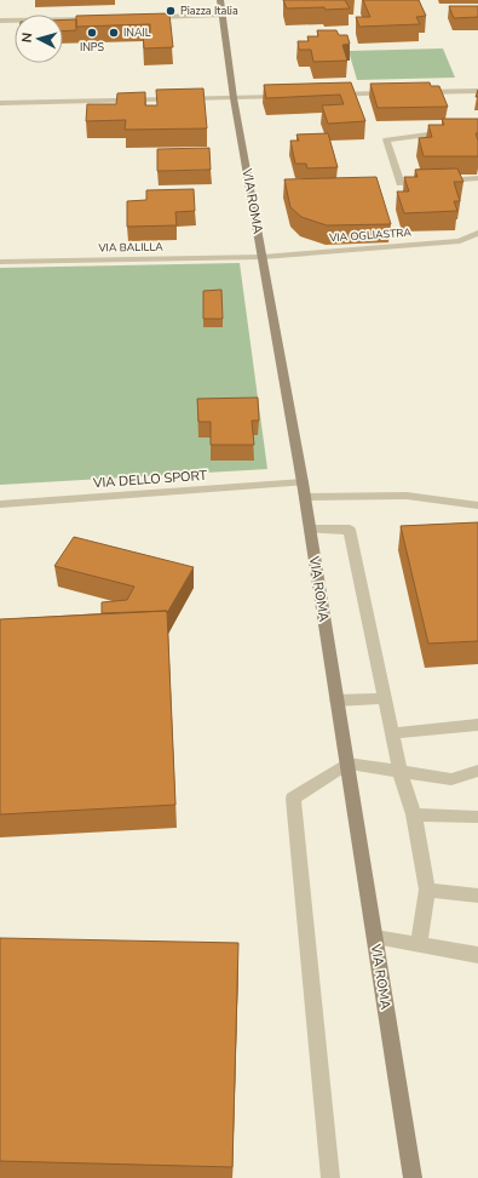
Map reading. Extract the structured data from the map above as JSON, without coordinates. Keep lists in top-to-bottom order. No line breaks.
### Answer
{"streets":{"main road":["VIA ROMA"],"street":["VIA OGLIASTRA","VIA BALILLA","VIA DELLO SPORT"]},"crossings":[["VIA ROMA","VIA OGLIASTRA"],["VIA ROMA","VIA BALILLA"],["VIA ROMA","VIA DELLO SPORT"],["VIA OGLIASTRA","VIA BALILLA"]],"places":["Piazza Italia","INPS","INAIL"],"north":"left"}
